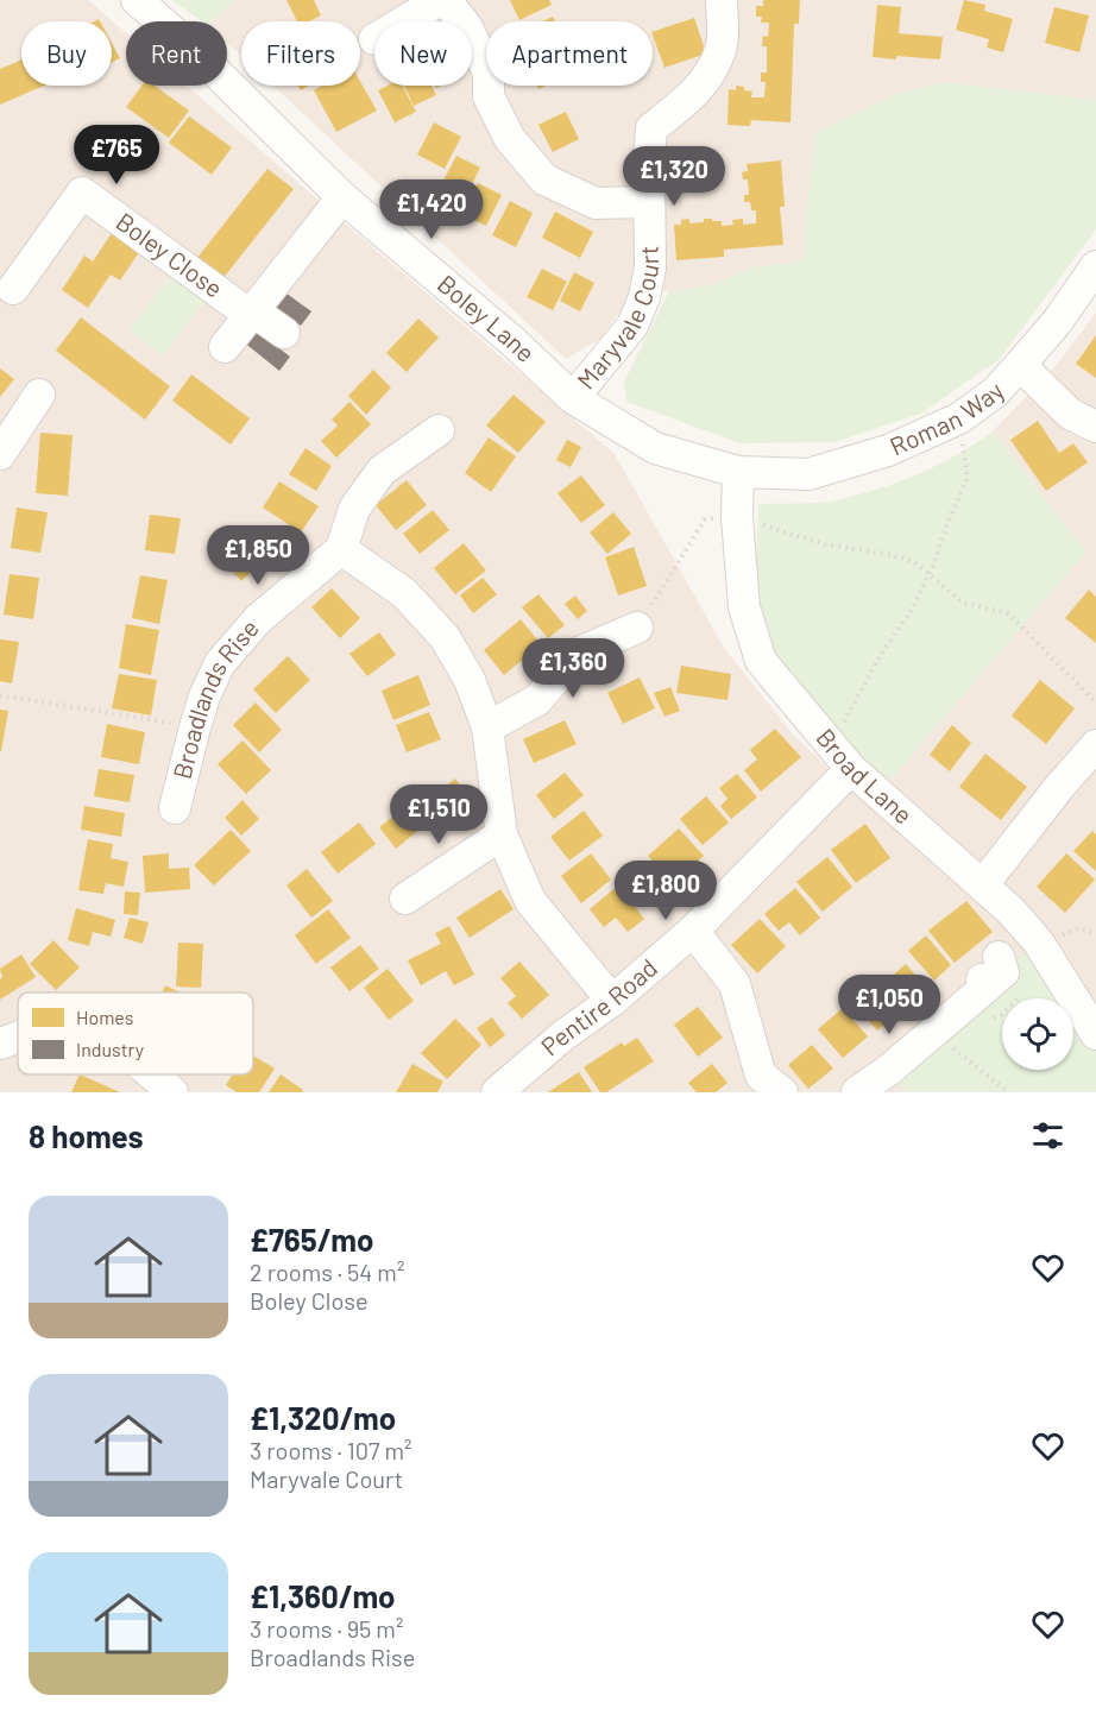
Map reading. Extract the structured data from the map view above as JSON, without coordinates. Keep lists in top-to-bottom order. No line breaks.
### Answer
{"streets":{"street":["Boley Close","Maryvale Court","Boley Lane","Roman Way","Broadlands Rise","Broad Lane","Pentire Road"]},"crossings":[["Boley Close","Boley Lane"],["Maryvale Court","Boley Lane"],["Boley Lane","Roman Way"],["Boley Lane","Broad Lane"],["Roman Way","Broad Lane"],["Broad Lane","Pentire Road"]],"legend":["Homes","Industry"],"page":{"chip":["Buy","Rent","Filters","New","Apartment"],"price":["£765","£1,320","£1,420","£1,850","£1,360","£1,510","£1,800","£1,050"],"heading":"8 homes","list":[{"name":"£765/mo","note":"2 rooms · 54 m² · Boley Close"},{"name":"£1,320/mo","note":"3 rooms · 107 m² · Maryvale Court"},{"name":"£1,360/mo","note":"3 rooms · 95 m² · Broadlands Rise"}]}}
